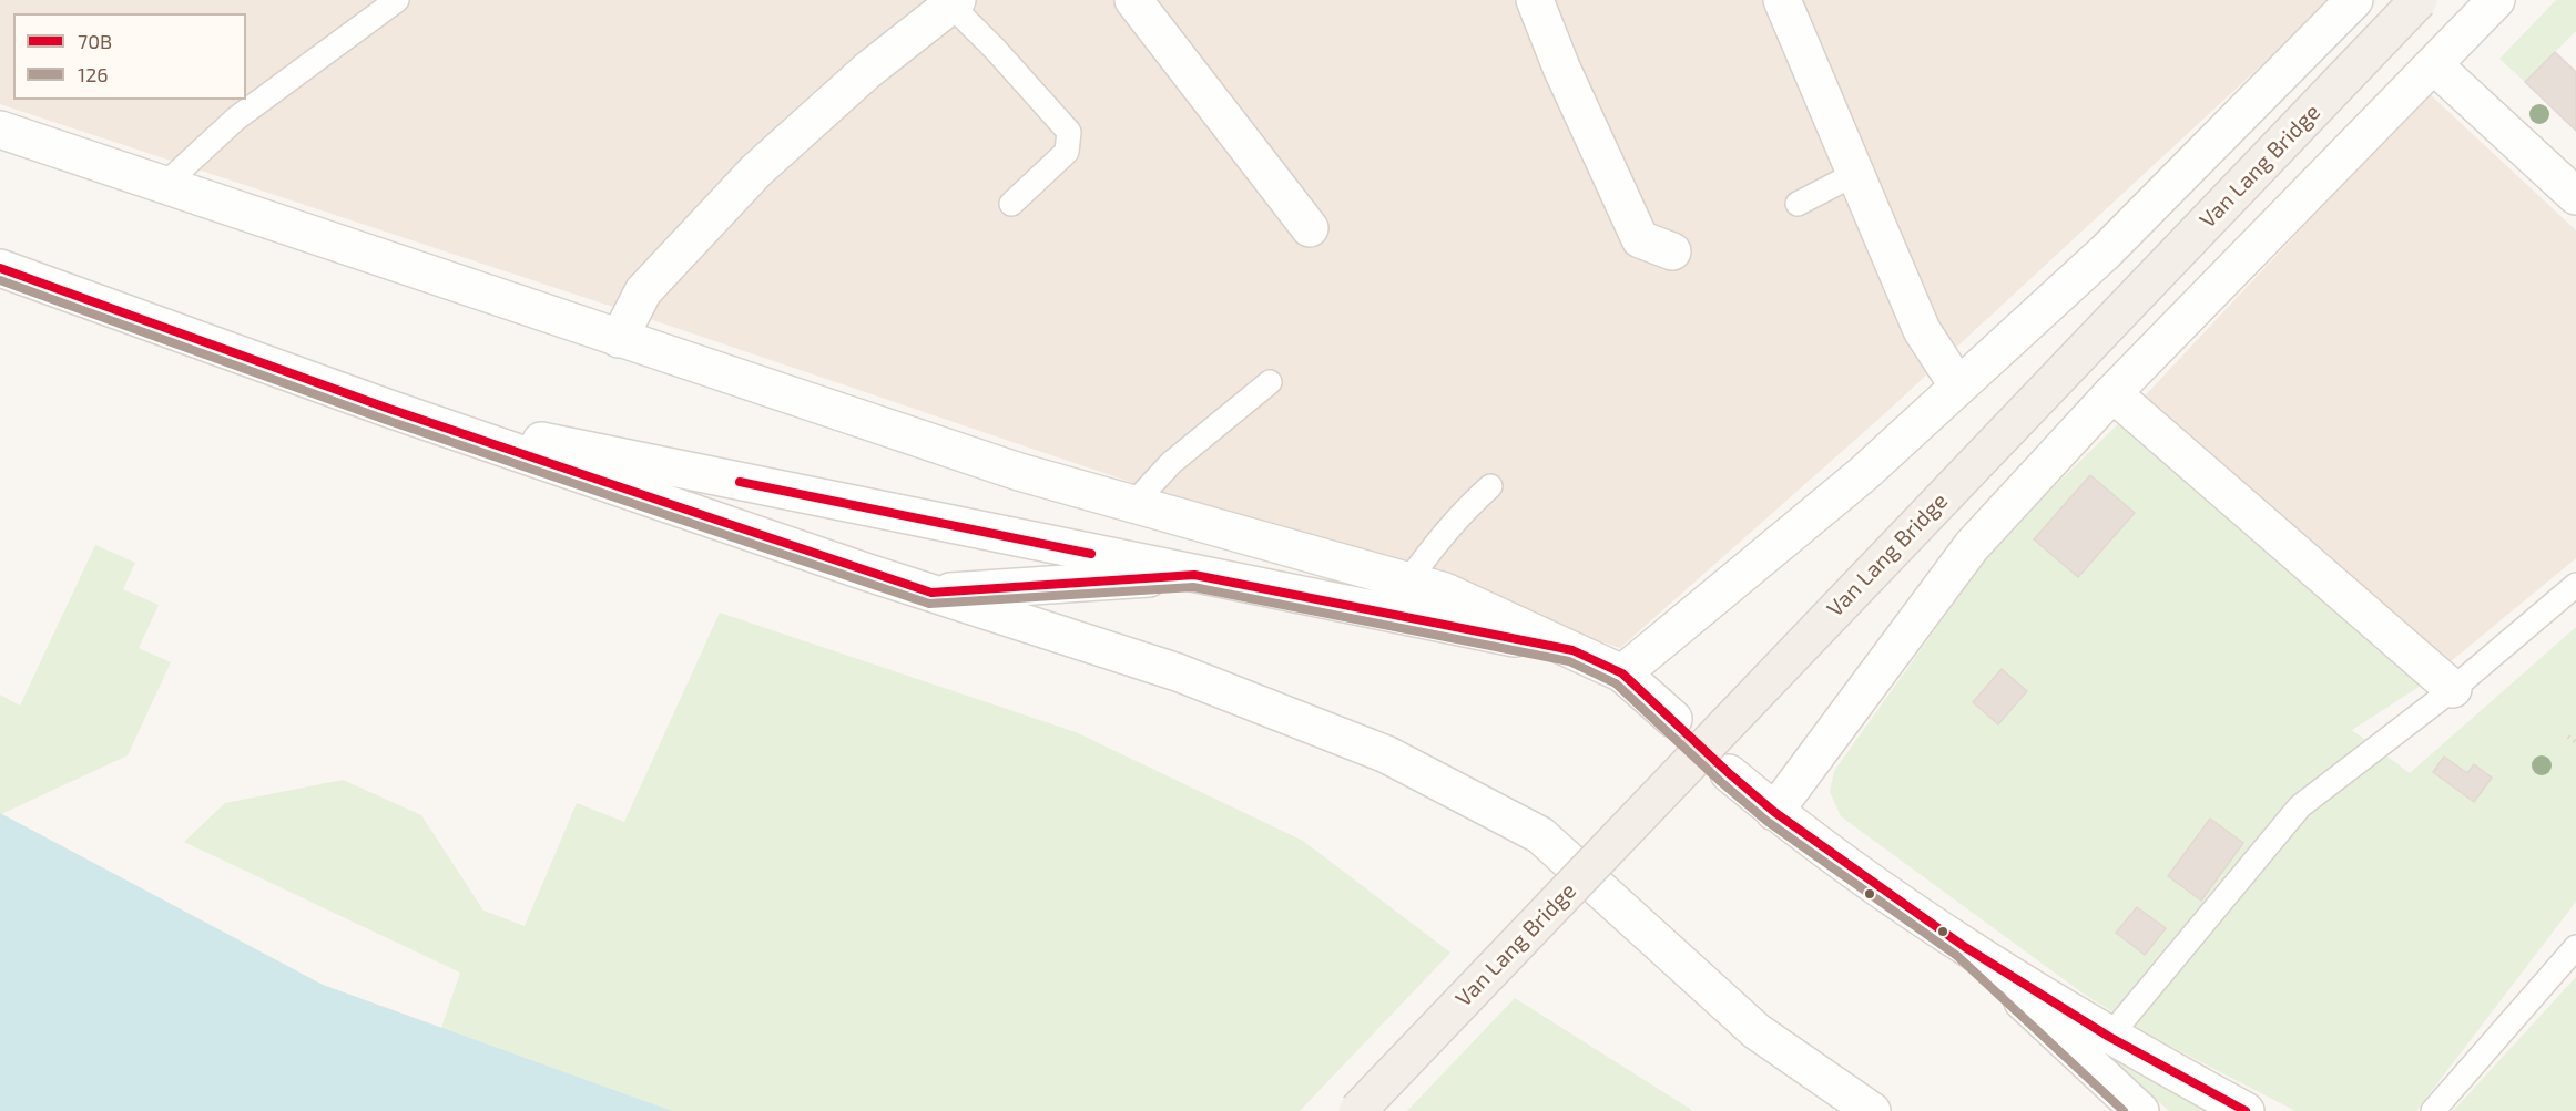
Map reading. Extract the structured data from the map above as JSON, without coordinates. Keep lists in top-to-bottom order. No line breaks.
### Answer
{"streets":{"main road":["Van Lang Bridge"]},"lines":["transit line 70B","transit line 126"],"legend":["70B","126"]}
